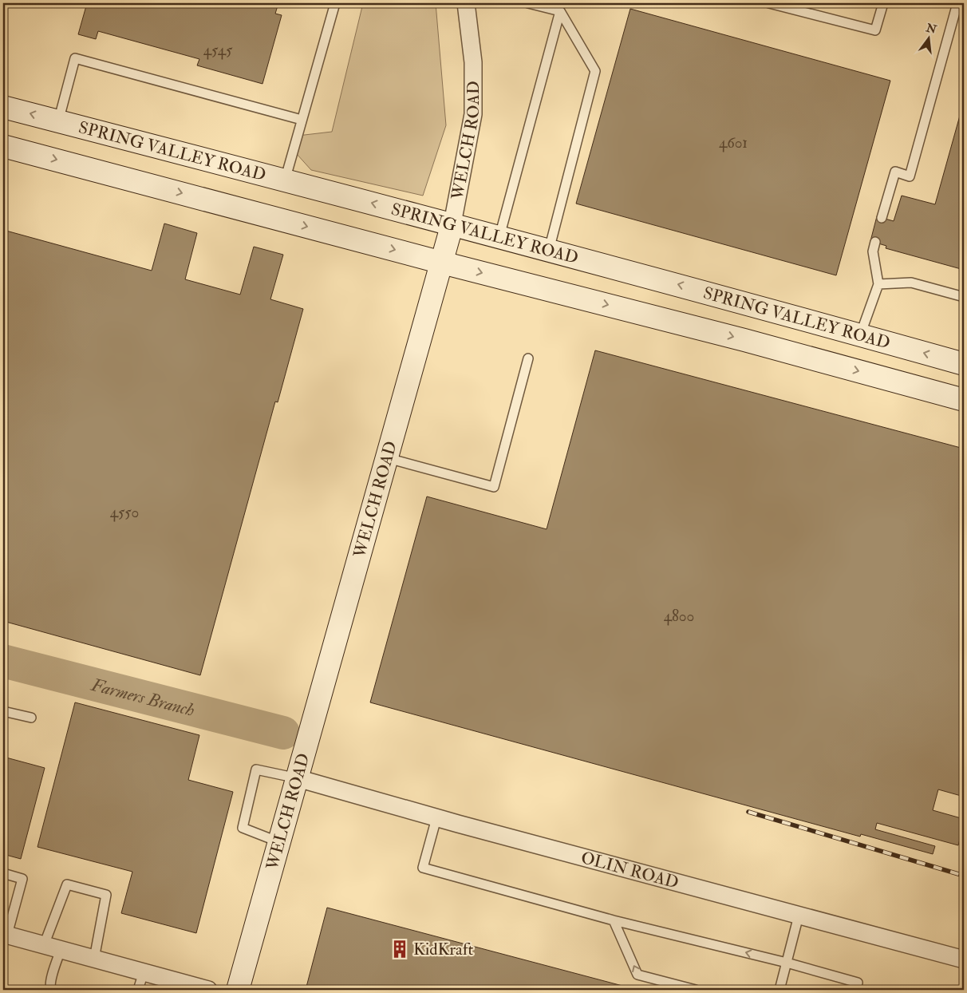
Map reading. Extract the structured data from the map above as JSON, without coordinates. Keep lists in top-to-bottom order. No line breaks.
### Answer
{"streets":{"main road":["WELCH ROAD","SPRING VALLEY ROAD"],"street":["OLIN ROAD"]},"crossings":[["WELCH ROAD","SPRING VALLEY ROAD"],["WELCH ROAD","OLIN ROAD"]],"water":["Farmers Branch"],"places":{"building":["KidKraft"]},"house_numbers":["4545","4601","4550","4800"],"north":"top"}
